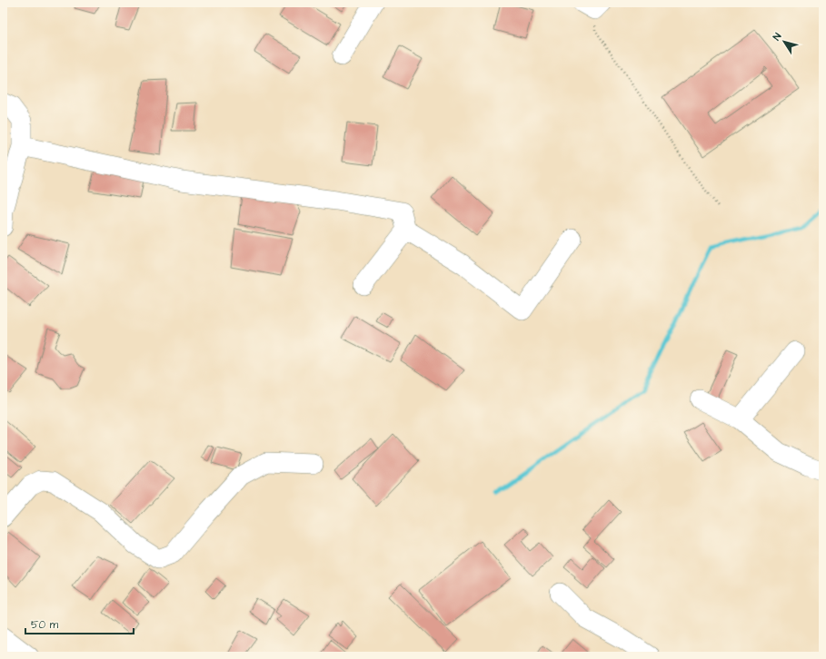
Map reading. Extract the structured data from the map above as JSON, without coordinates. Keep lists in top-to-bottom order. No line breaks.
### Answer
{"scale_bar":"50 m","north":"top left"}
